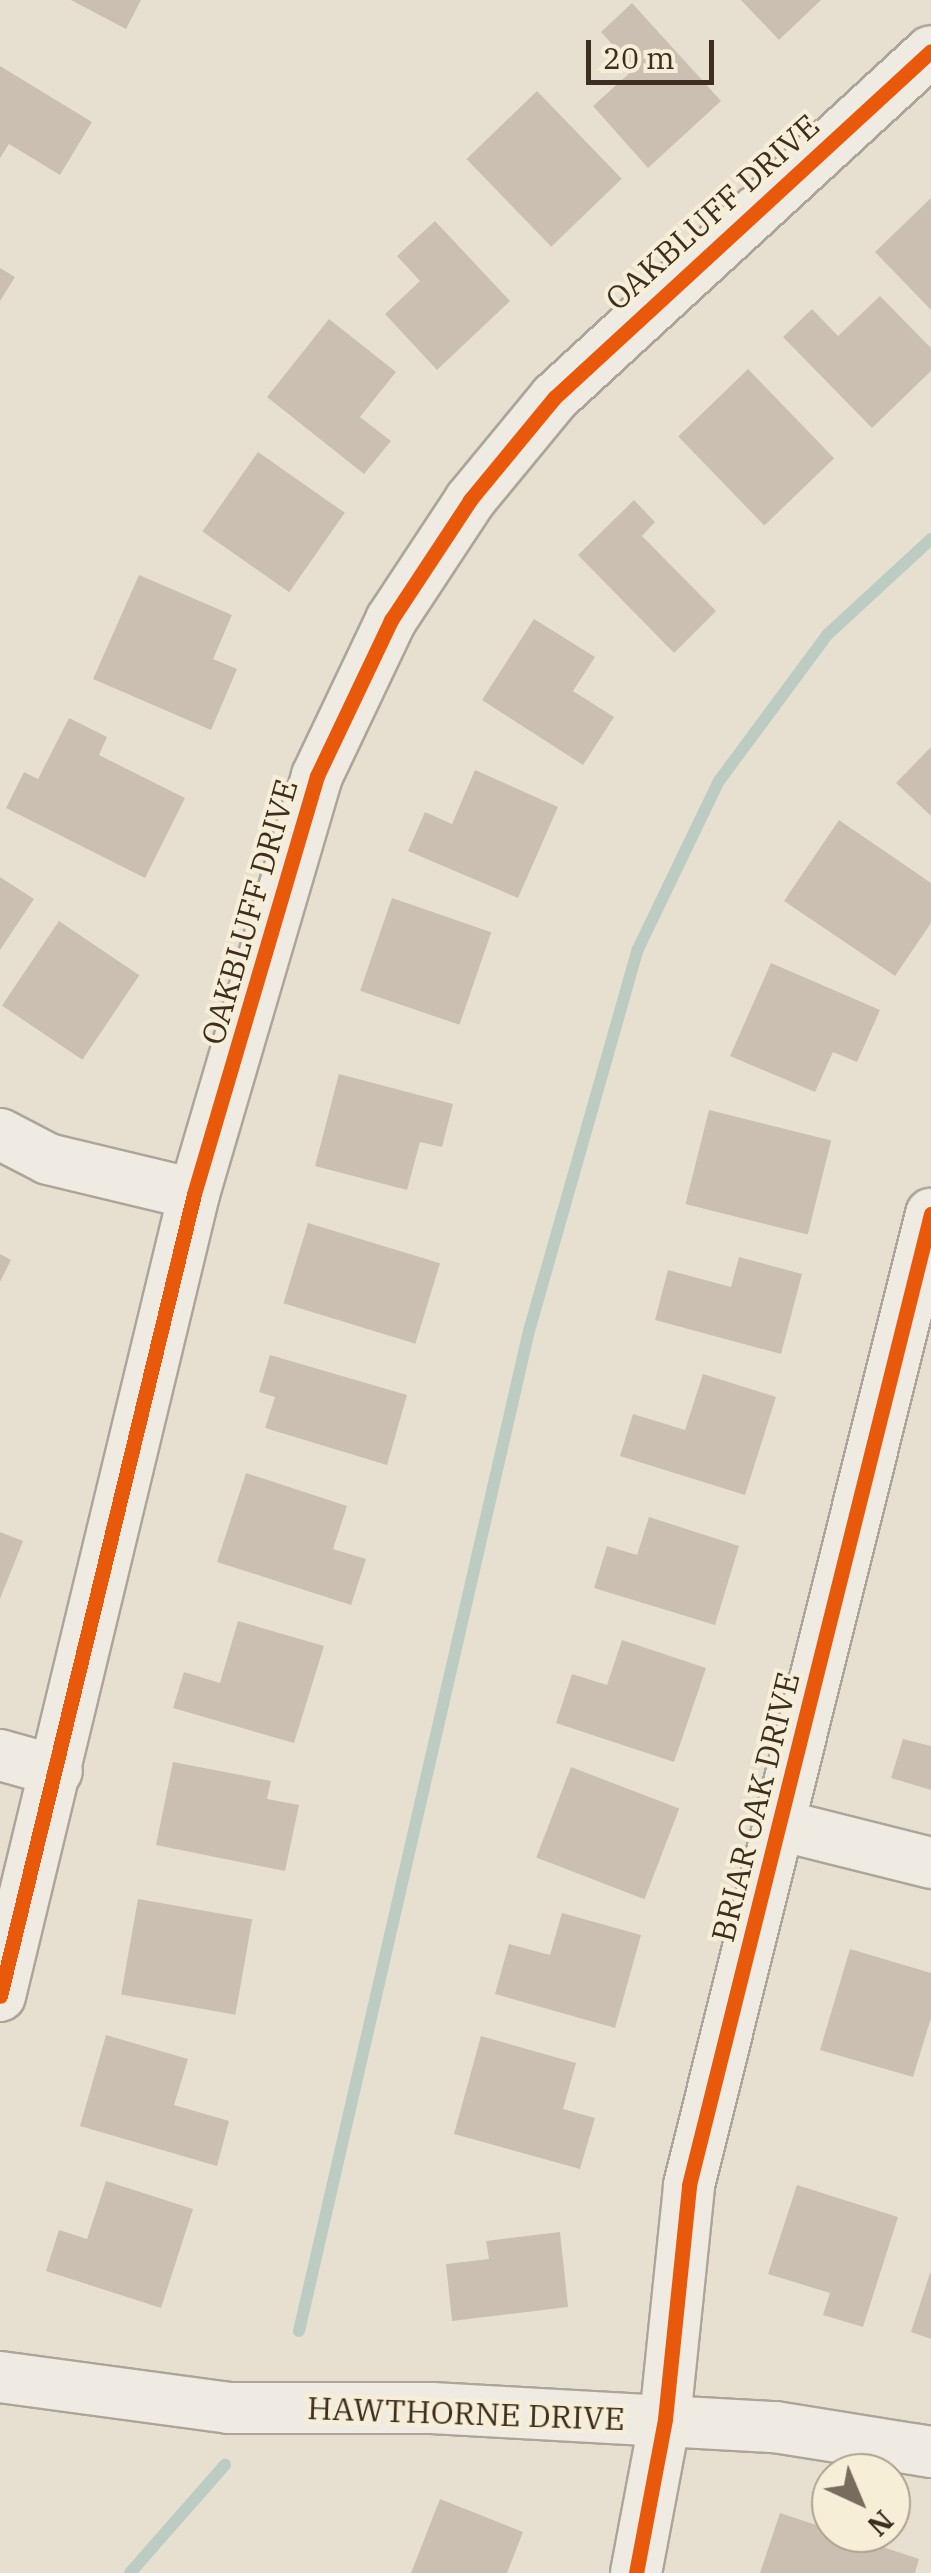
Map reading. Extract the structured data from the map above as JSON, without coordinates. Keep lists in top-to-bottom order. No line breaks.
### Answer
{"streets":{"street":["OAKBLUFF DRIVE","BRIAR OAK DRIVE","HAWTHORNE DRIVE"]},"crossings":[["BRIAR OAK DRIVE","HAWTHORNE DRIVE"]],"scale_bar":"20 m","north":"bottom right"}
